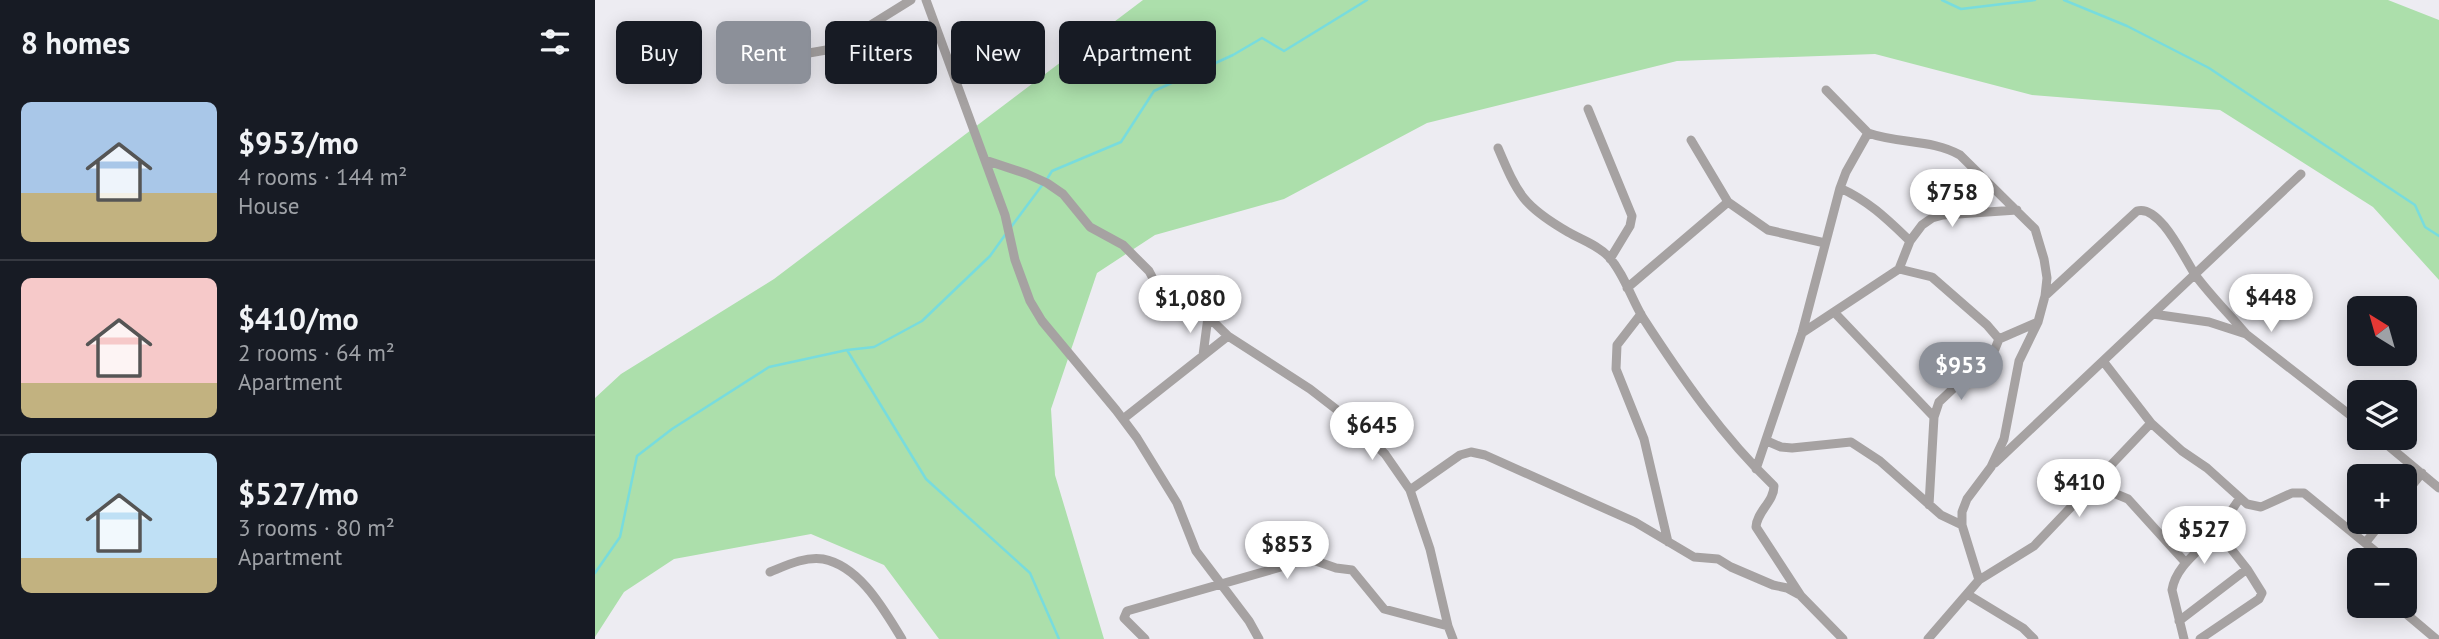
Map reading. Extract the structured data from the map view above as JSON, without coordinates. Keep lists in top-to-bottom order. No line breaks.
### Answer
{"north":"top left","page":{"heading":"8 homes","chip":["Buy","Rent","Filters","New","Apartment"],"list":[{"name":"$953/mo","note":"4 rooms · 144 m² · House"},{"name":"$410/mo","note":"2 rooms · 64 m² · Apartment"},{"name":"$527/mo","note":"3 rooms · 80 m² · Apartment"}],"price":["$758","$448","$1,080","$953","$645","$410","$527","$853"],"map_buttons":["+","−"]}}
